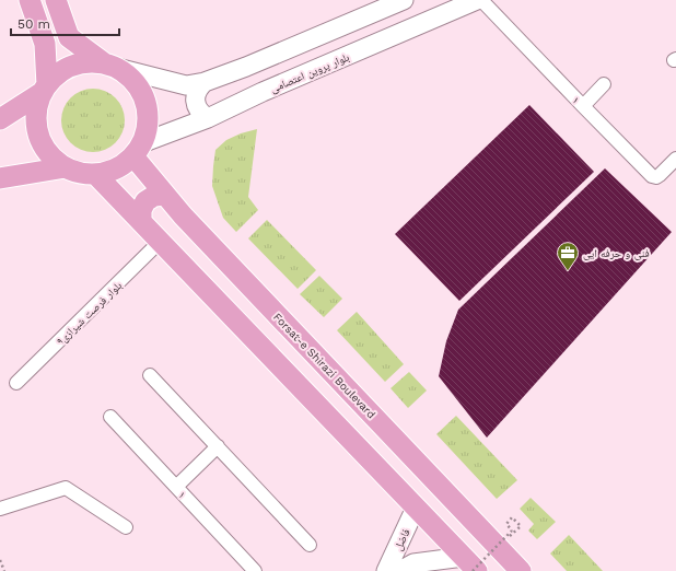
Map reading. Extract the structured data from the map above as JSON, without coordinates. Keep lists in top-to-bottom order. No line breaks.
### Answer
{"streets":{"main road":["Forsat-e Shirazi Boulevard"],"street":["بلوار پروین اعتصامی","۱","۹بلوار فرصت شیرازی","فاضل"]},"crossings":[["بلوار پروین اعتصامی","Forsat-e Shirazi Boulevard"]],"places":{"office":["فنی و حرفه ایی"]},"scale_bar":"50 m"}
